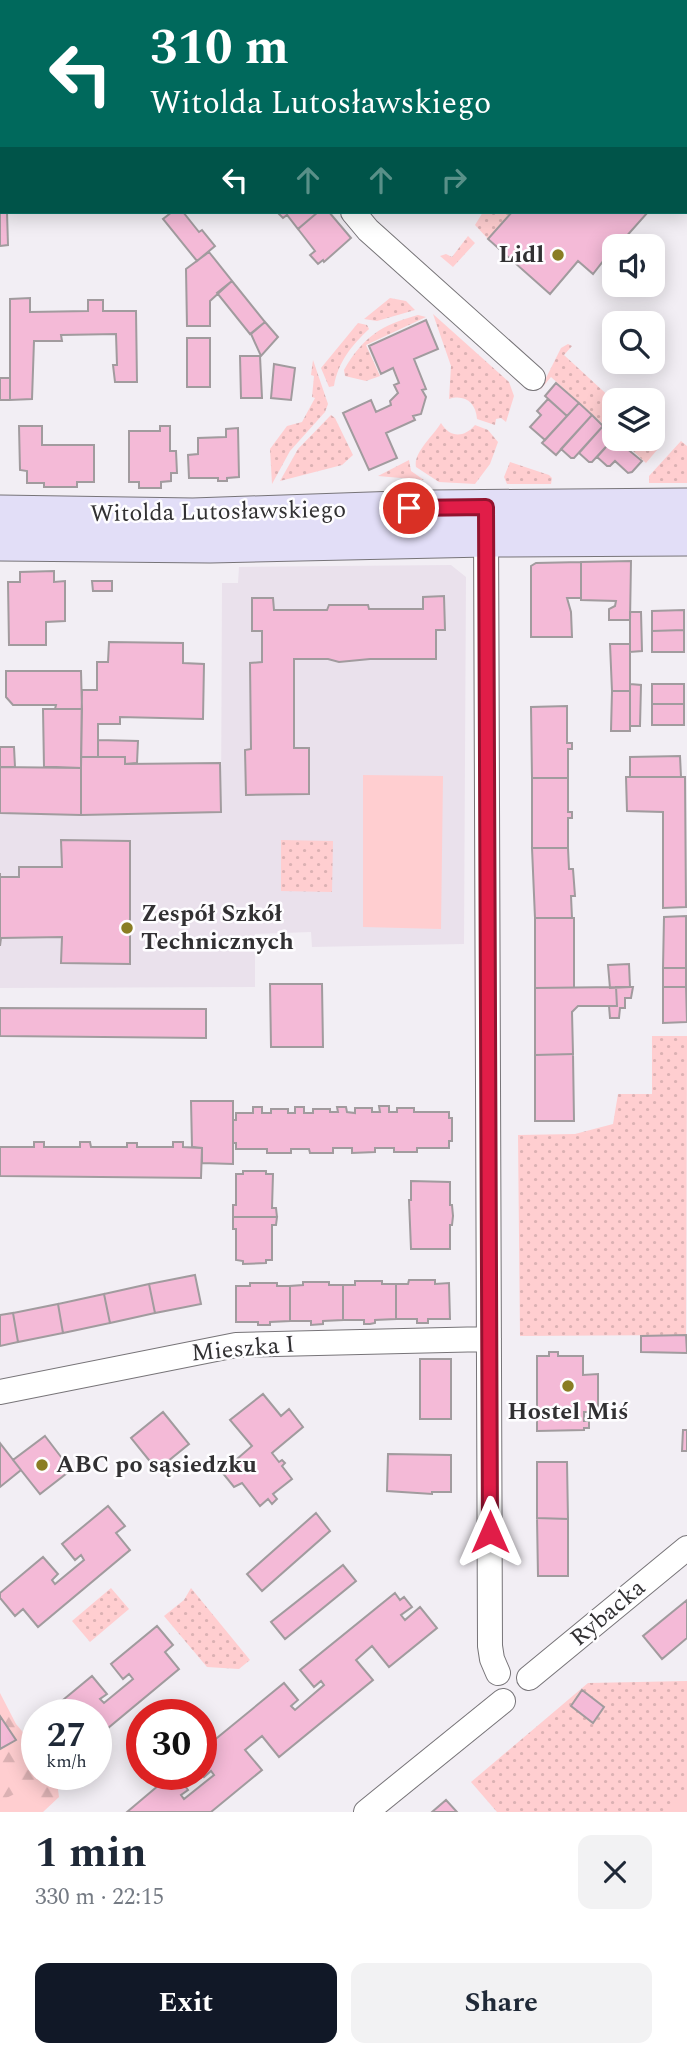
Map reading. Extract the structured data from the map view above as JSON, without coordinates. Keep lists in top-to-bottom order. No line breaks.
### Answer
{"streets":{"main road":["Witolda Lutosławskiego"],"street":["Mieszka I","Rybacka"]},"places":["Lidl","Zespół Szkół Technicznych","Hostel Miś","ABC po sąsiedzku"],"page":{"turn":["310 m","Witolda Lutosławskiego"],"speed":"27 km/h","limit":"30","heading":["1 min","330 m · 22:15"],"buttons":["Exit","Share"]}}
